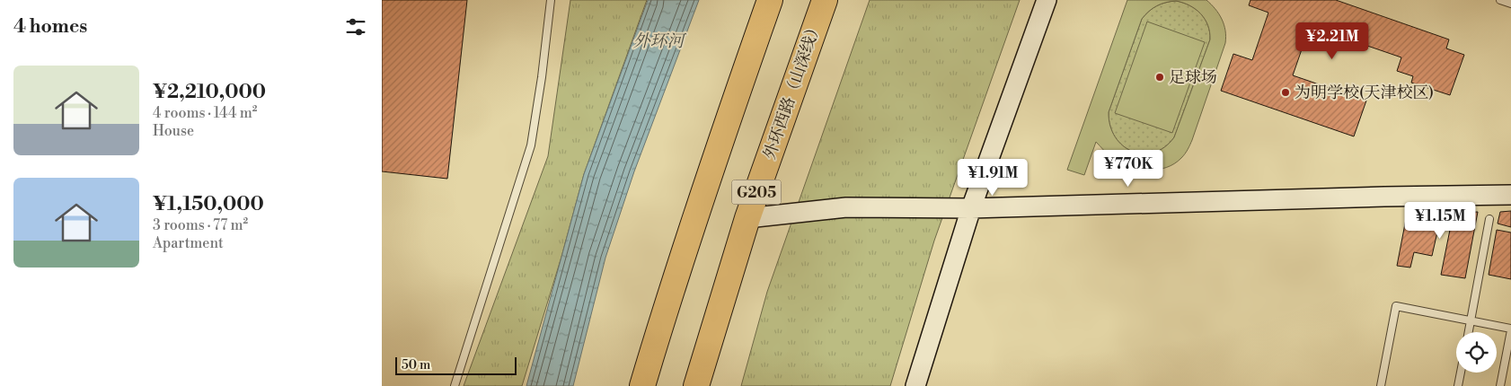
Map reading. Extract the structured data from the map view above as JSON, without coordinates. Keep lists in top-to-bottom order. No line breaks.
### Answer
{"streets":{"highway":["外环西路（山深线）","G205"]},"water":["外环河"],"places":["足球场","为明学校(天津校区)"],"scale_bar":"50 m","page":{"heading":"4 homes","price":["¥2.21M","¥770K","¥1.91M","¥1.15M"],"list":[{"name":"¥2,210,000","note":"4 rooms · 144 m² · House"},{"name":"¥1,150,000","note":"3 rooms · 77 m² · Apartment"}],"scale":"50 m"}}
